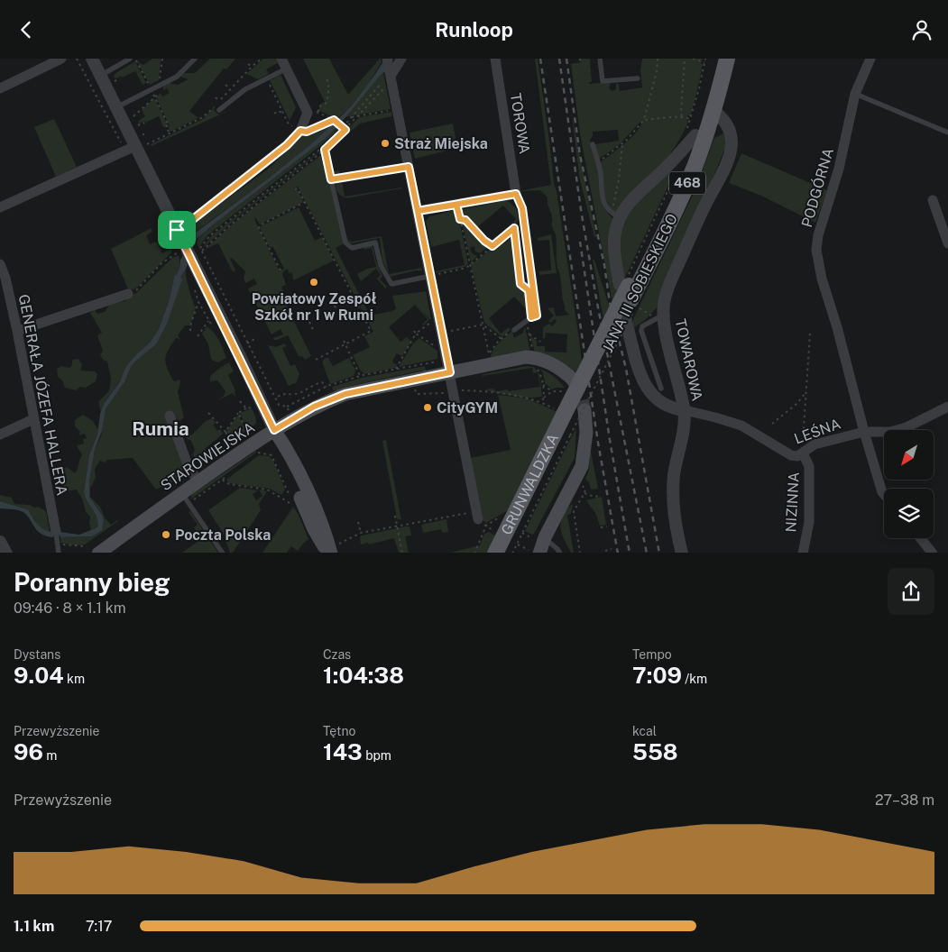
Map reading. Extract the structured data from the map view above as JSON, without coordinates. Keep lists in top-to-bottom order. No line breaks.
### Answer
{"streets":{"main road":["468","JANA III SOBIESKIEGO","STAROWIEJSKA","GRUNWALDZKA"],"street":["TOROWA","PODGÓRNA","TOWAROWA","GENERAŁA JÓZEFA HALLERA","LEŚNA","NIZINNA"]},"crossings":[["PODGÓRNA","LEŚNA"],["JANA III SOBIESKIEGO","TOWAROWA"],["JANA III SOBIESKIEGO","GRUNWALDZKA"],["TOWAROWA","LEŚNA"],["LEŚNA","NIZINNA"]],"districts":["Rumia"],"places":["Straż Miejska","Powiatowy Zespół Szkół nr 1 w Rumi","CityGYM","Poczta Polska"],"north":"bottom left","page":{"header":"Runloop","heading":["Poranny bieg","09:46 · 8 × 1.1 km"],"stats":[["Dystans","9.04 km"],["Czas","1:04:38"],["Tempo","7:09 /km"],["Przewyższenie","96 m"],["Tętno","143 bpm"],["kcal","558"]],"chart":["Przewyższenie","27–38 m"],"list":[{"name":"1.1 km","note":"7:17"}]}}
